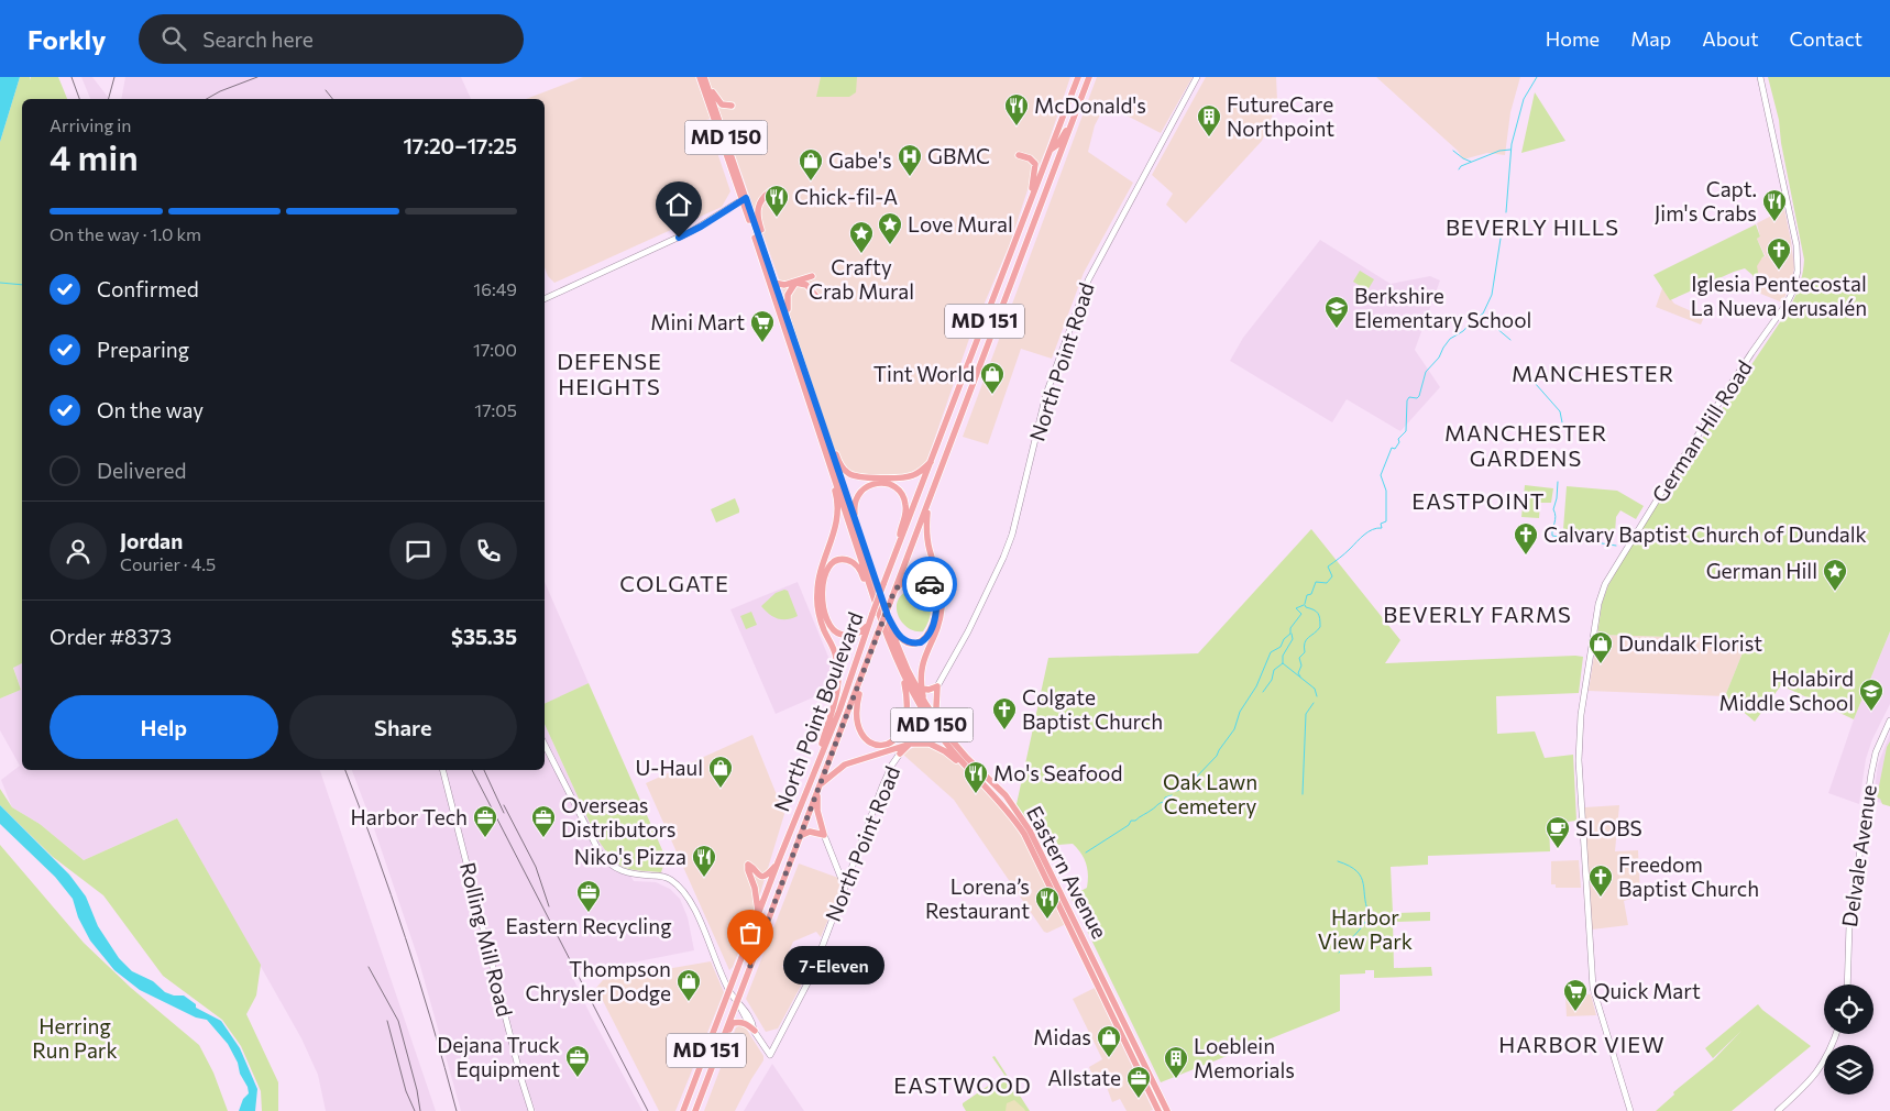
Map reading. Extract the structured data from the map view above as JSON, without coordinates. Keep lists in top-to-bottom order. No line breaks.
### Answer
{"streets":{"main road":["MD 150","MD 151","North Point Boulevard","Eastern Avenue"],"street":["North Point Road","German Hill Road","Delvale Avenue","Rolling Mill Road"]},"districts":["BEVERLY HILLS","DEFENSE HEIGHTS","MANCHESTER","MANCHESTER GARDENS","EASTPOINT","COLGATE","BEVERLY FARMS","HARBOR VIEW","EASTWOOD"],"parks":["Oak Lawn Cemetery","Harbor View Park","Herring Run Park"],"places":{"restaurant":["McDonald's","Chick-fil-A","Capt. Jim's Crabs","Mo's Seafood","Niko's Pizza","Lorena’s Restaurant"],"building":["FutureCare Northpoint","Loeblein Memorials"],"hospital":["GBMC"],"shop":["Gabe's","Tint World","Dundalk Florist","U-Haul","Thompson Chrysler Dodge","Midas"],"place":["Love Mural","Crafty Crab Mural","German Hill"],"church":["Iglesia Pentecostal La Nueva Jerusalén","Calvary Baptist Church of Dundalk","Colgate Baptist Church","Freedom Baptist Church"],"school or university":["Berkshire Elementary School","Holabird Middle School"],"supermarket":["Mini Mart","Quick Mart"],"office":["Harbor Tech","Overseas Distributors","Eastern Recycling","Dejana Truck Equipment","Allstate"],"cafe":["SLOBS"],"other":["7-Eleven"]},"page":{"header":"Forkly","search":"Search here","nav":["Home","Map","About","Contact"],"heading":["4 min","Arriving in","17:20–17:25"],"panel":["Jordan","Courier · 4.5","Order #8373","$35.35"],"bar":"On the way · 1.0 km","list":[["Confirmed","16:49"],["Preparing","17:00"],["On the way","17:05"],"Delivered"],"buttons":["Help","Share"],"bubble":"7-Eleven"}}
